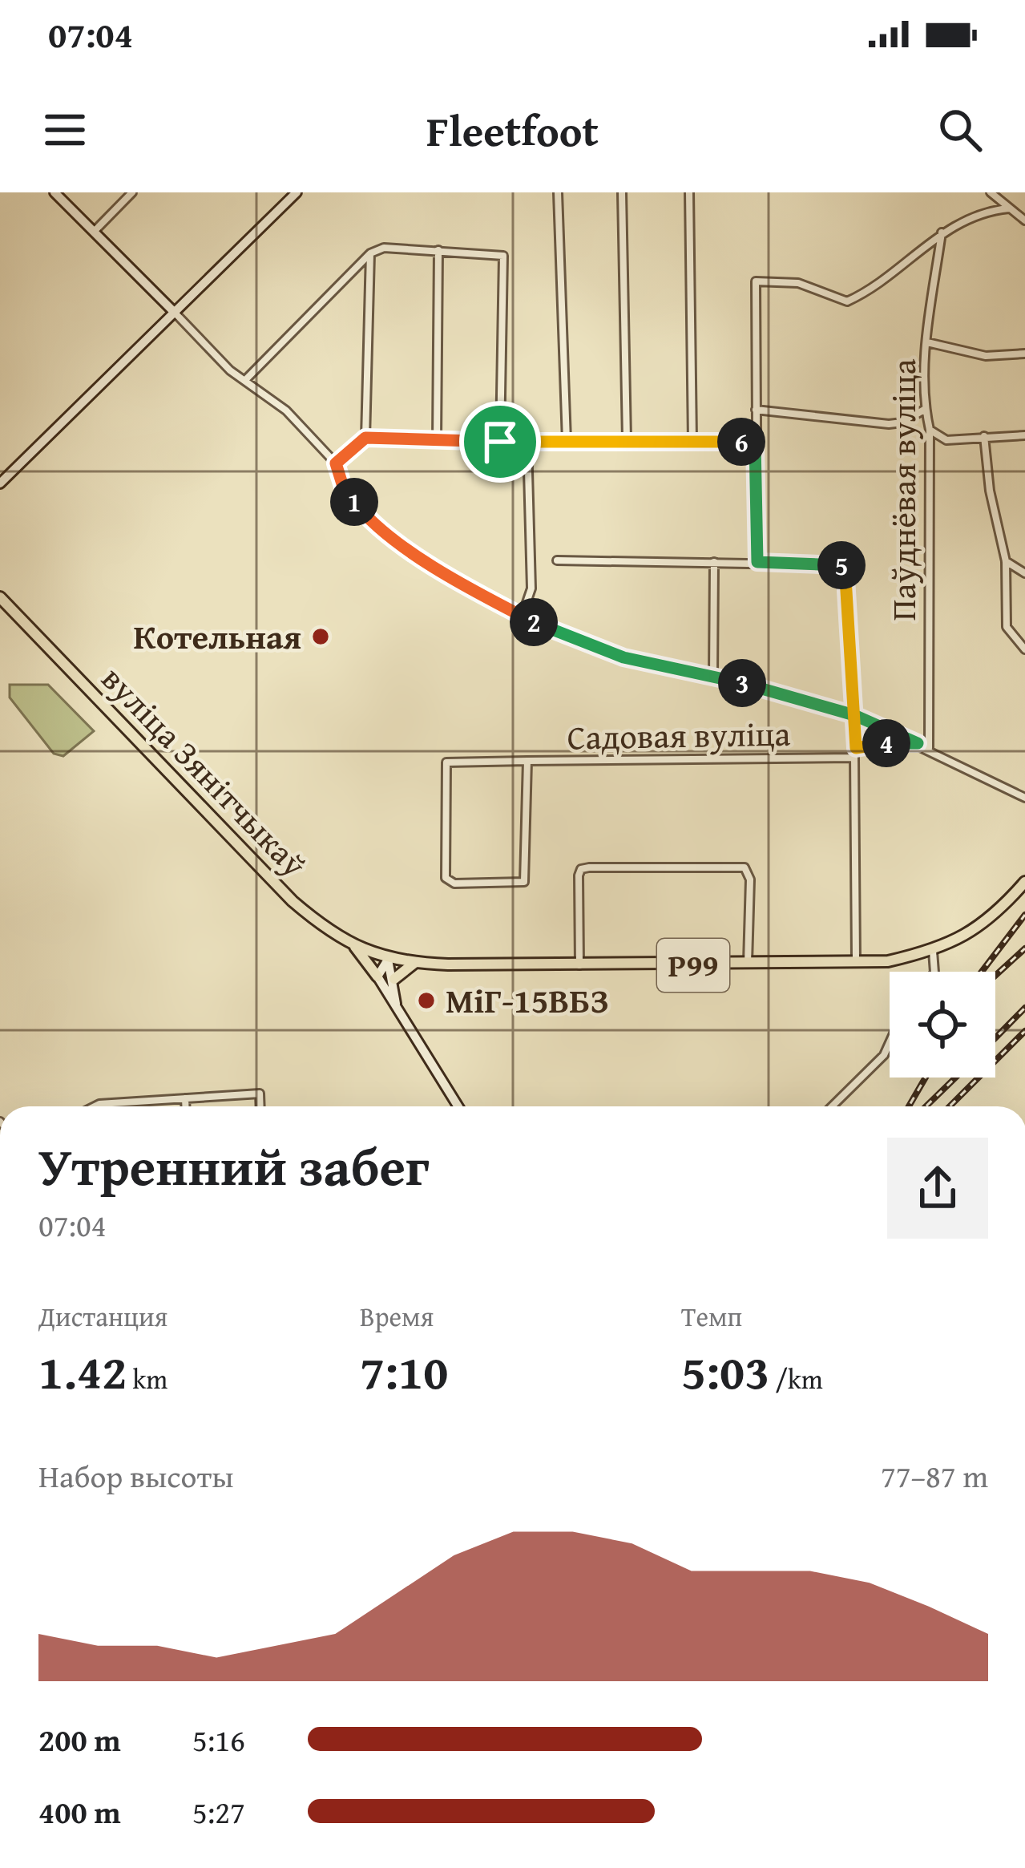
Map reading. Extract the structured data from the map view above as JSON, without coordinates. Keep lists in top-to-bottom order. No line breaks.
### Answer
{"streets":{"main road":["вуліца Зянітчыкаў","Р99"],"street":["Паўднёвая вуліца","Садовая вуліца"]},"crossings":[["Паўднёвая вуліца","Садовая вуліца"],["вуліца Зянітчыкаў","Р99"]],"places":["Котельная","МіГ-15ВБЗ"],"page":{"status":"07:04","header":"Fleetfoot","pins":["6","1","5","2","3","4"],"heading":["Утренний забег","07:04"],"stats":[["Дистанция","1.42 km"],["Время","7:10"],["Темп","5:03 /km"]],"chart":["Набор высоты","77–87 m"],"list":[{"name":"200 m","note":"5:16"},{"name":"400 m","note":"5:27"}]}}
